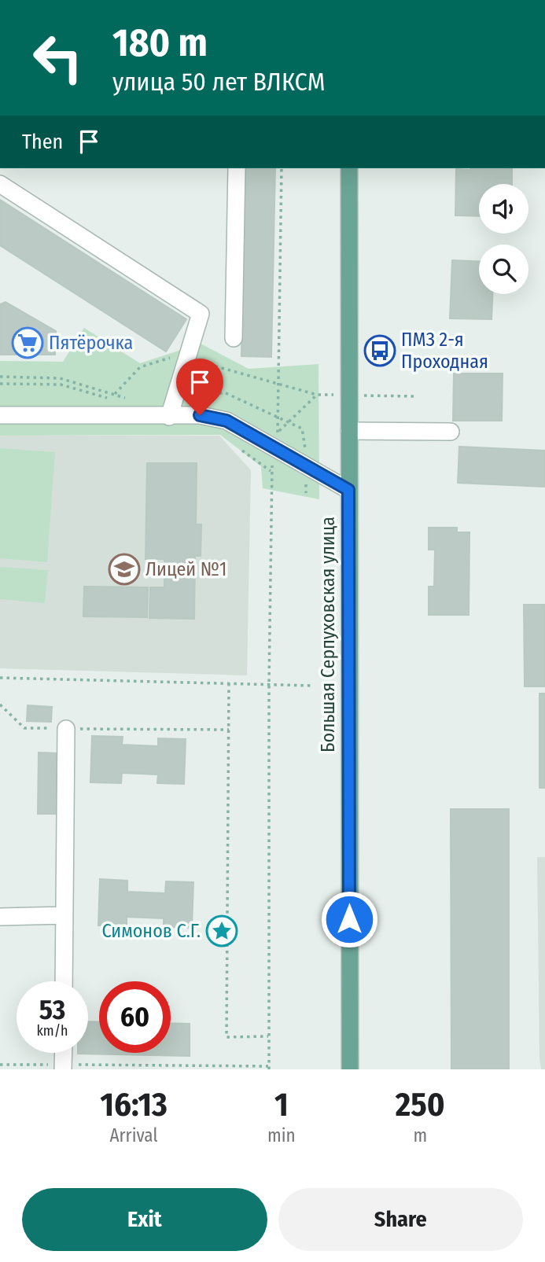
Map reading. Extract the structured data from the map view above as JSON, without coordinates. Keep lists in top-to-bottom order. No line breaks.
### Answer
{"streets":{"main road":["Большая Серпуховская улица"]},"places":{"supermarket":["Пятёрочка"],"bus stop":["ПМЗ 2-я Проходная"],"school or university":["Лицей №1"],"place":["Симонов С.Г."]},"page":{"turn":["180 m","улица 50 лет ВЛКСМ"],"then":"Then","speed":"53 km/h","limit":"60","eta":["16:13","Arrival","1","min","250","m"],"buttons":["Exit","Share"]}}
